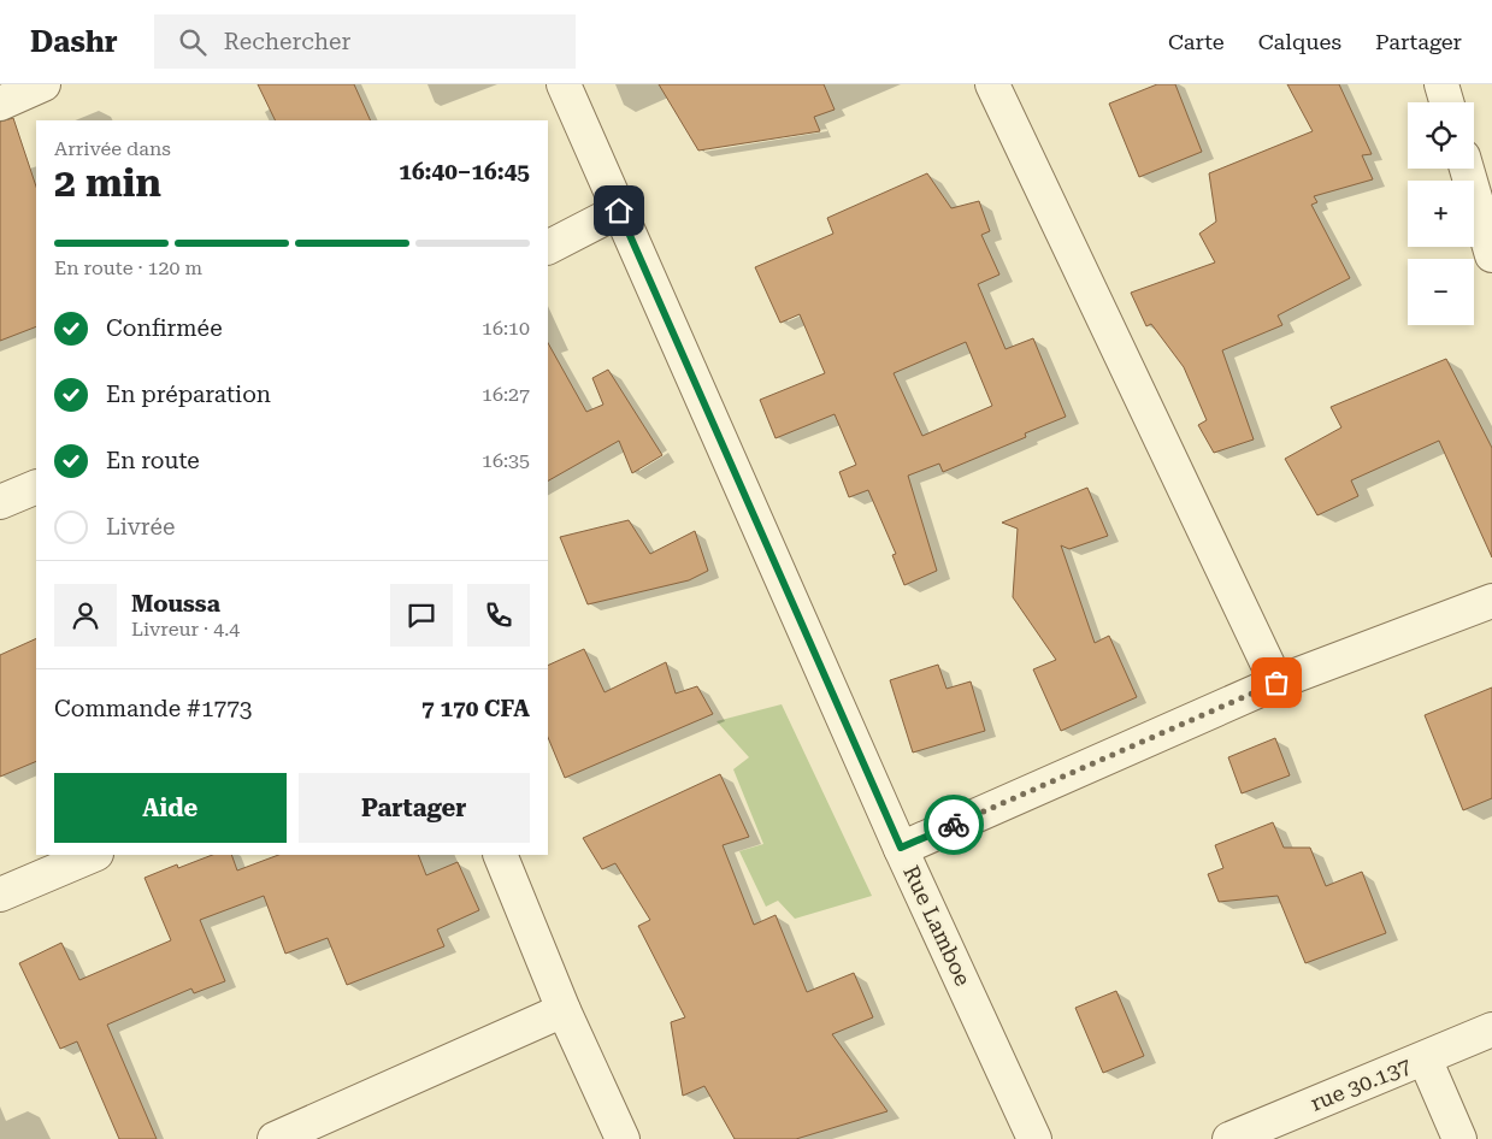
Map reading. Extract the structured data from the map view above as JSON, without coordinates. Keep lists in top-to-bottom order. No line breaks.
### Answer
{"streets":{"street":["Rue Lamboe","rue 30.137"]},"page":{"header":"Dashr","search":"Rechercher","nav":["Carte","Calques","Partager"],"map_buttons":["+","−"],"heading":["2 min","Arrivée dans","16:40–16:45"],"panel":["Moussa","Livreur · 4.4","Commande #1773","7 170 CFA"],"bar":"En route · 120 m","list":[["Confirmée","16:10"],["En préparation","16:27"],["En route","16:35"],"Livrée"],"buttons":["Aide","Partager"]}}
